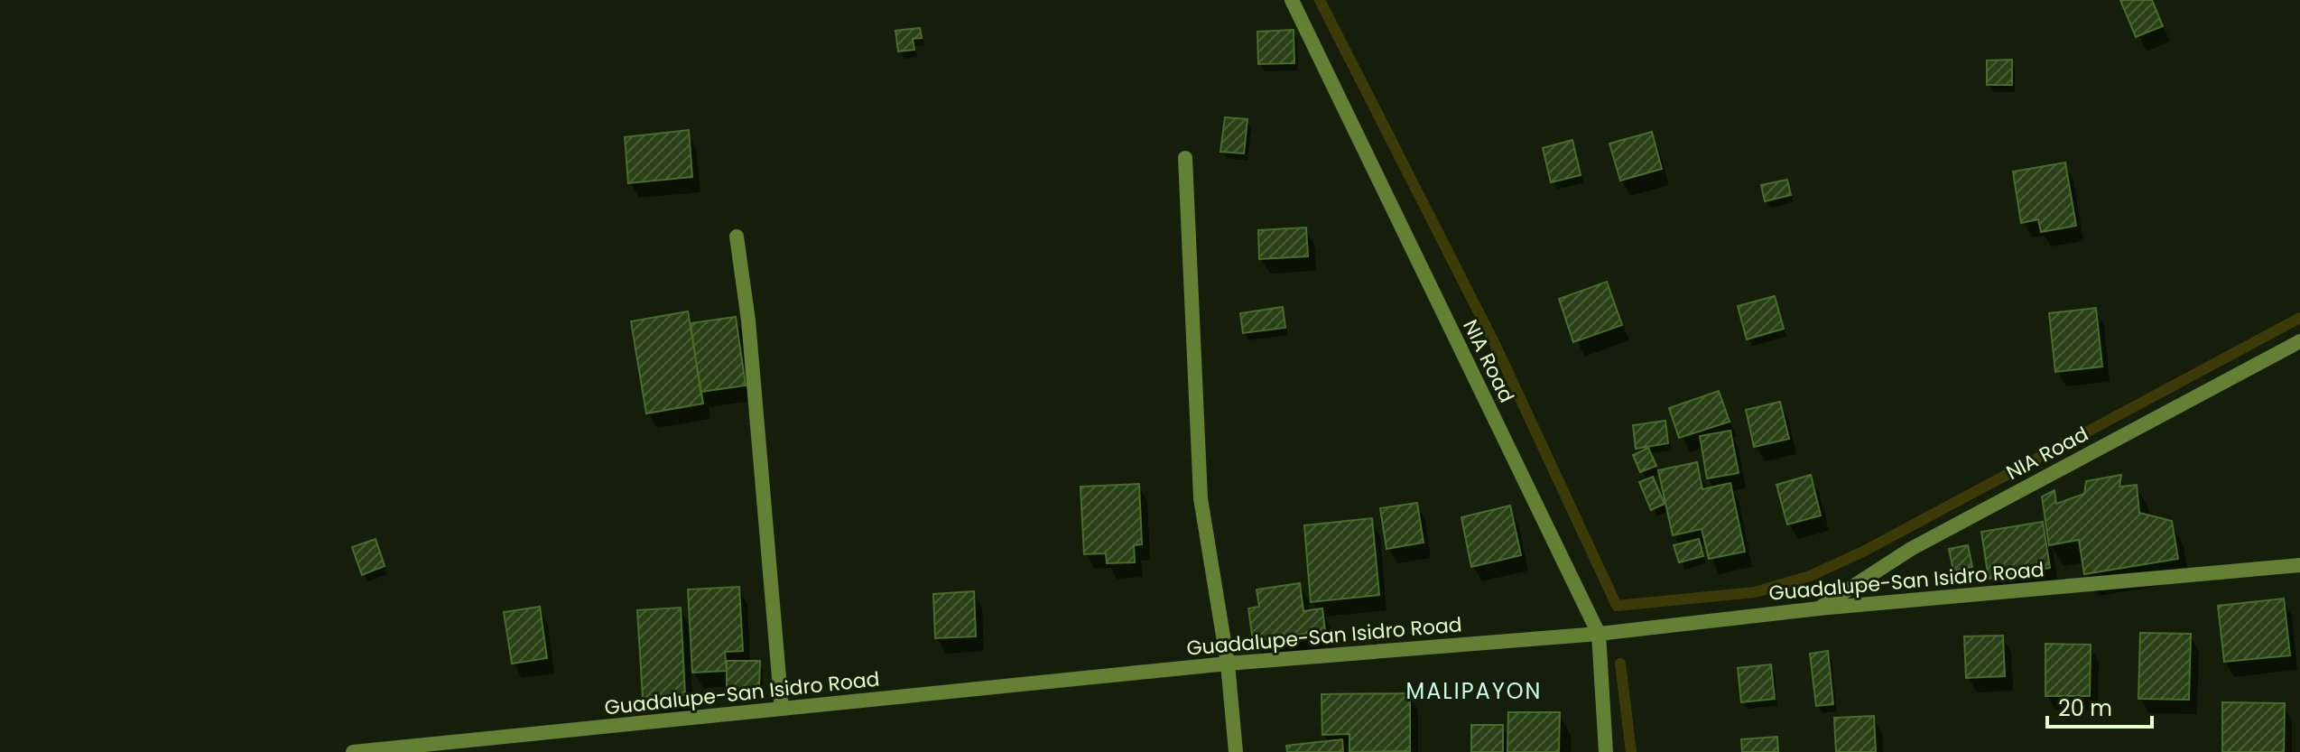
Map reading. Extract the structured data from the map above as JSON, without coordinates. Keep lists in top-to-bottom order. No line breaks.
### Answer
{"streets":{"street":["NIA Road","Guadalupe-San Isidro Road"]},"crossings":[["NIA Road","Guadalupe-San Isidro Road"]],"districts":["MALIPAYON"],"scale_bar":"20 m"}
